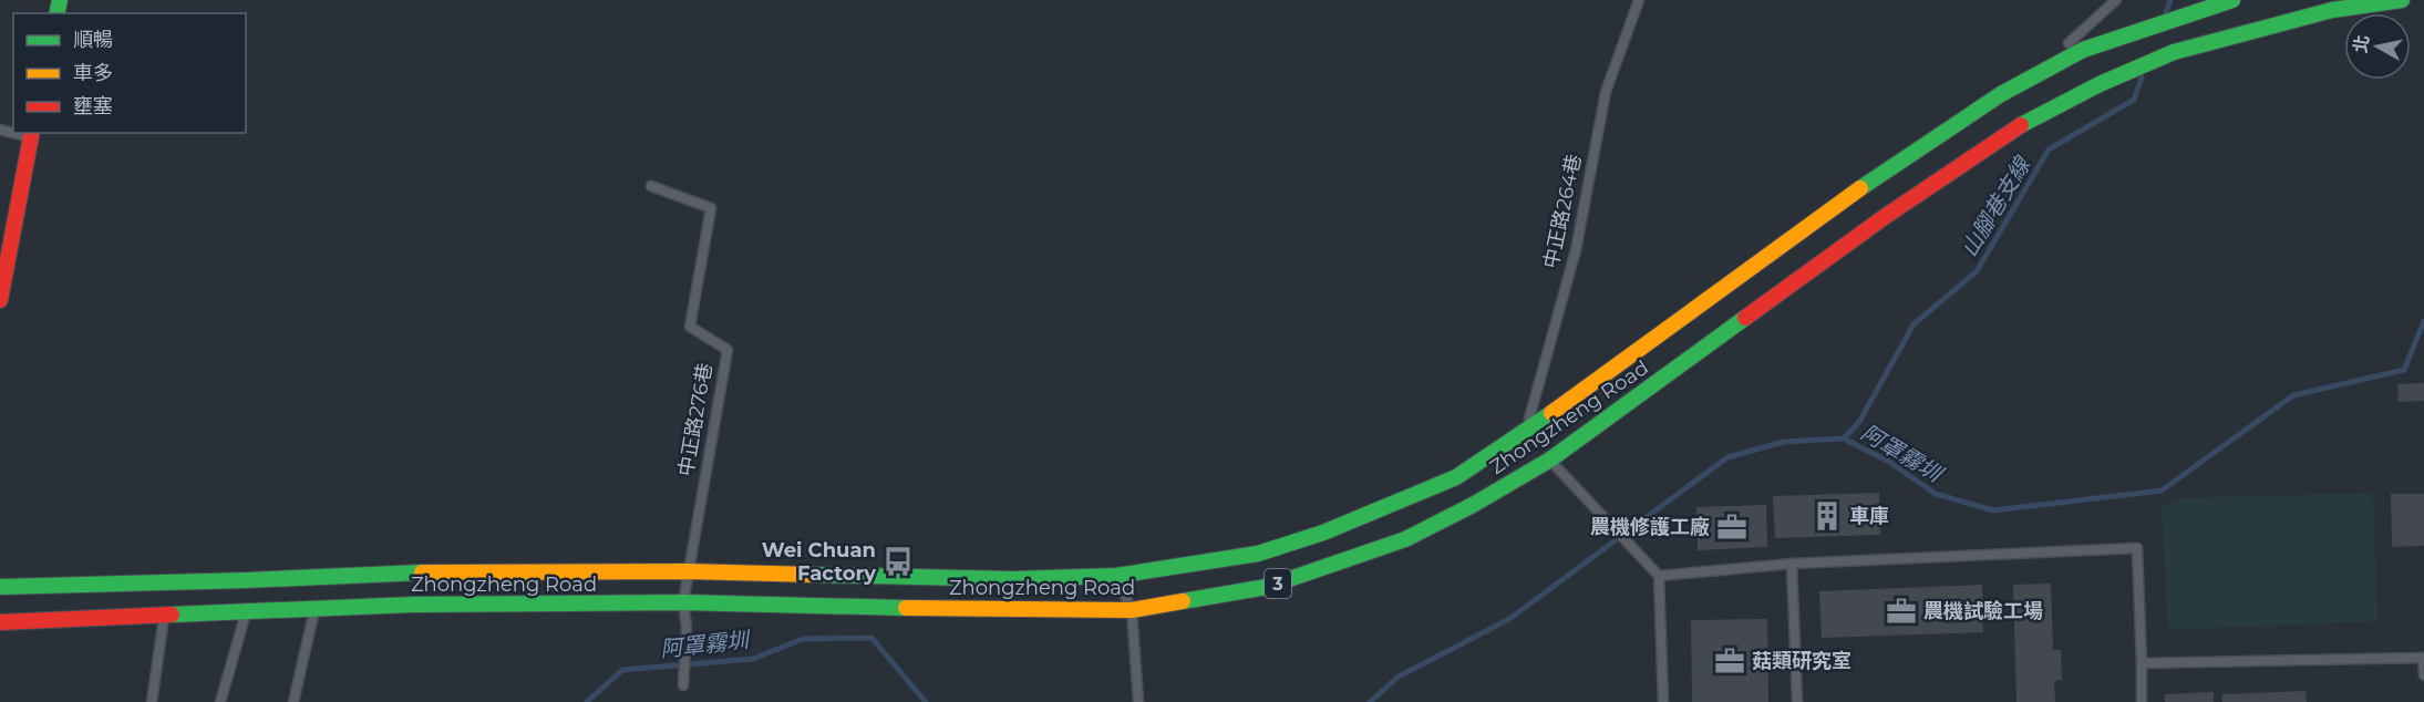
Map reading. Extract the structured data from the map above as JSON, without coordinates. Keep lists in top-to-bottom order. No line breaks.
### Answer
{"streets":{"main road":["Zhongzheng Road","3"],"lane":["中正路264巷","中正路276巷"]},"crossings":[["中正路264巷","Zhongzheng Road"],["Zhongzheng Road","中正路276巷"]],"water":["山腳巷支線","阿罩霧圳"],"places":{"building":["車庫"],"office":["農機修護工廠","農機試驗工場","菇類研究室"],"bus stop":["Wei Chuan Factory"]},"legend":["順暢","車多","壅塞"],"north":"left"}
